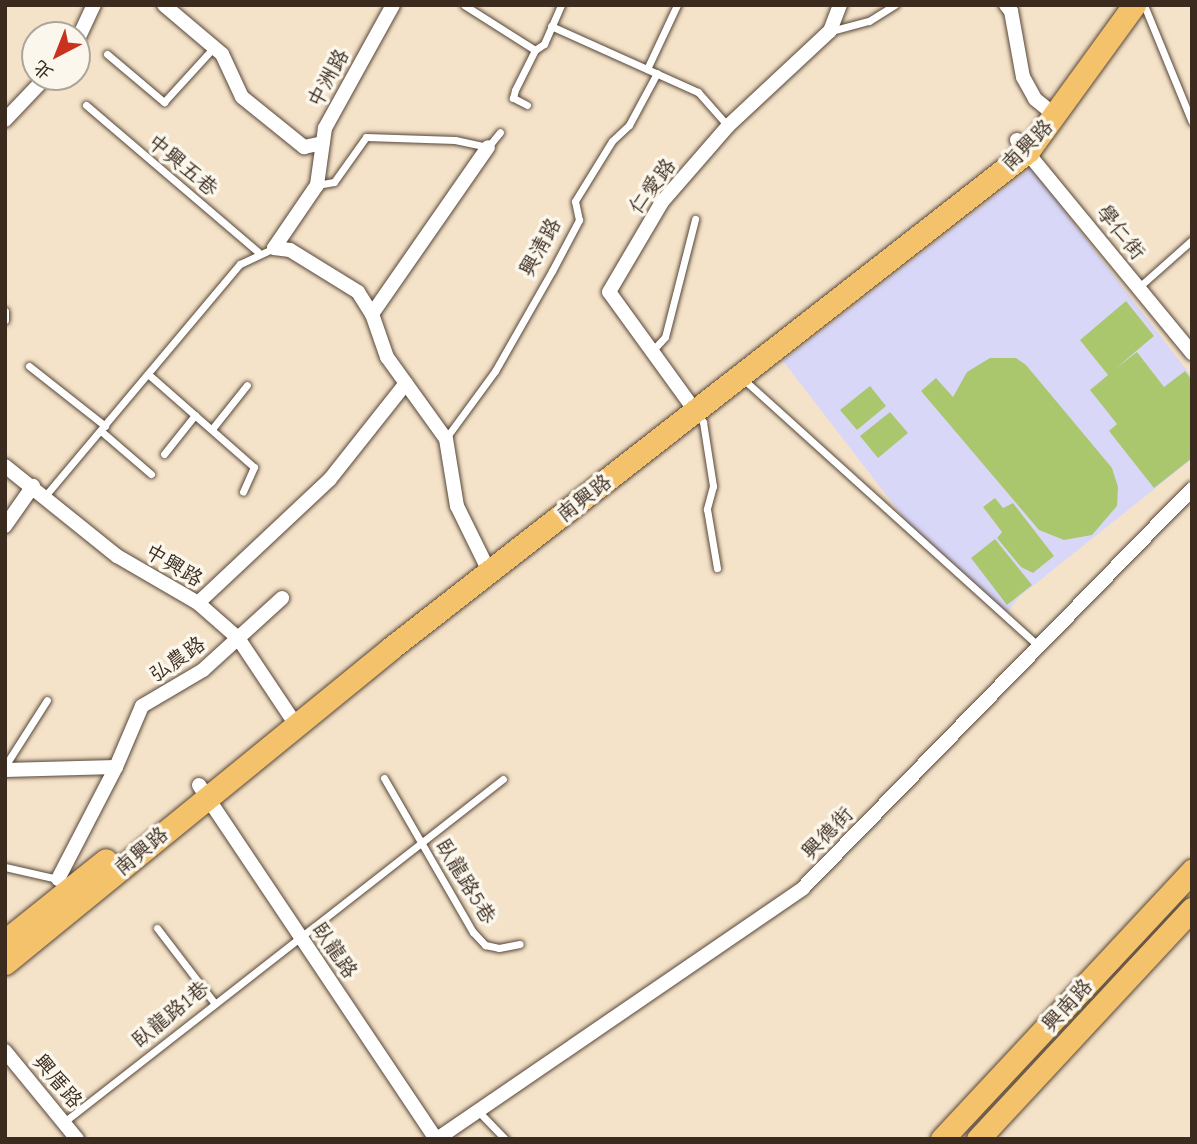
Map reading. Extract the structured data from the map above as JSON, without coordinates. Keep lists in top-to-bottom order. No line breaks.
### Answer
{"streets":{"main road":["南興路","興南路"],"street":["中洲路","仁愛路","學仁街","中興路","弘農路","興德街","臥龍路","興厝路"],"lane":["中興五巷","興清路","臥龍路5巷","臥龍路1巷"]},"crossings":[["南興路","仁愛路"],["南興路","學仁街"],["南興路","中興路"],["南興路","弘農路"],["南興路","臥龍路"],["中興路","弘農路"],["興德街","臥龍路"],["臥龍路5巷","臥龍路"],["臥龍路5巷","臥龍路1巷"],["臥龍路","臥龍路1巷"],["臥龍路1巷","興厝路"]],"north":"bottom left"}
